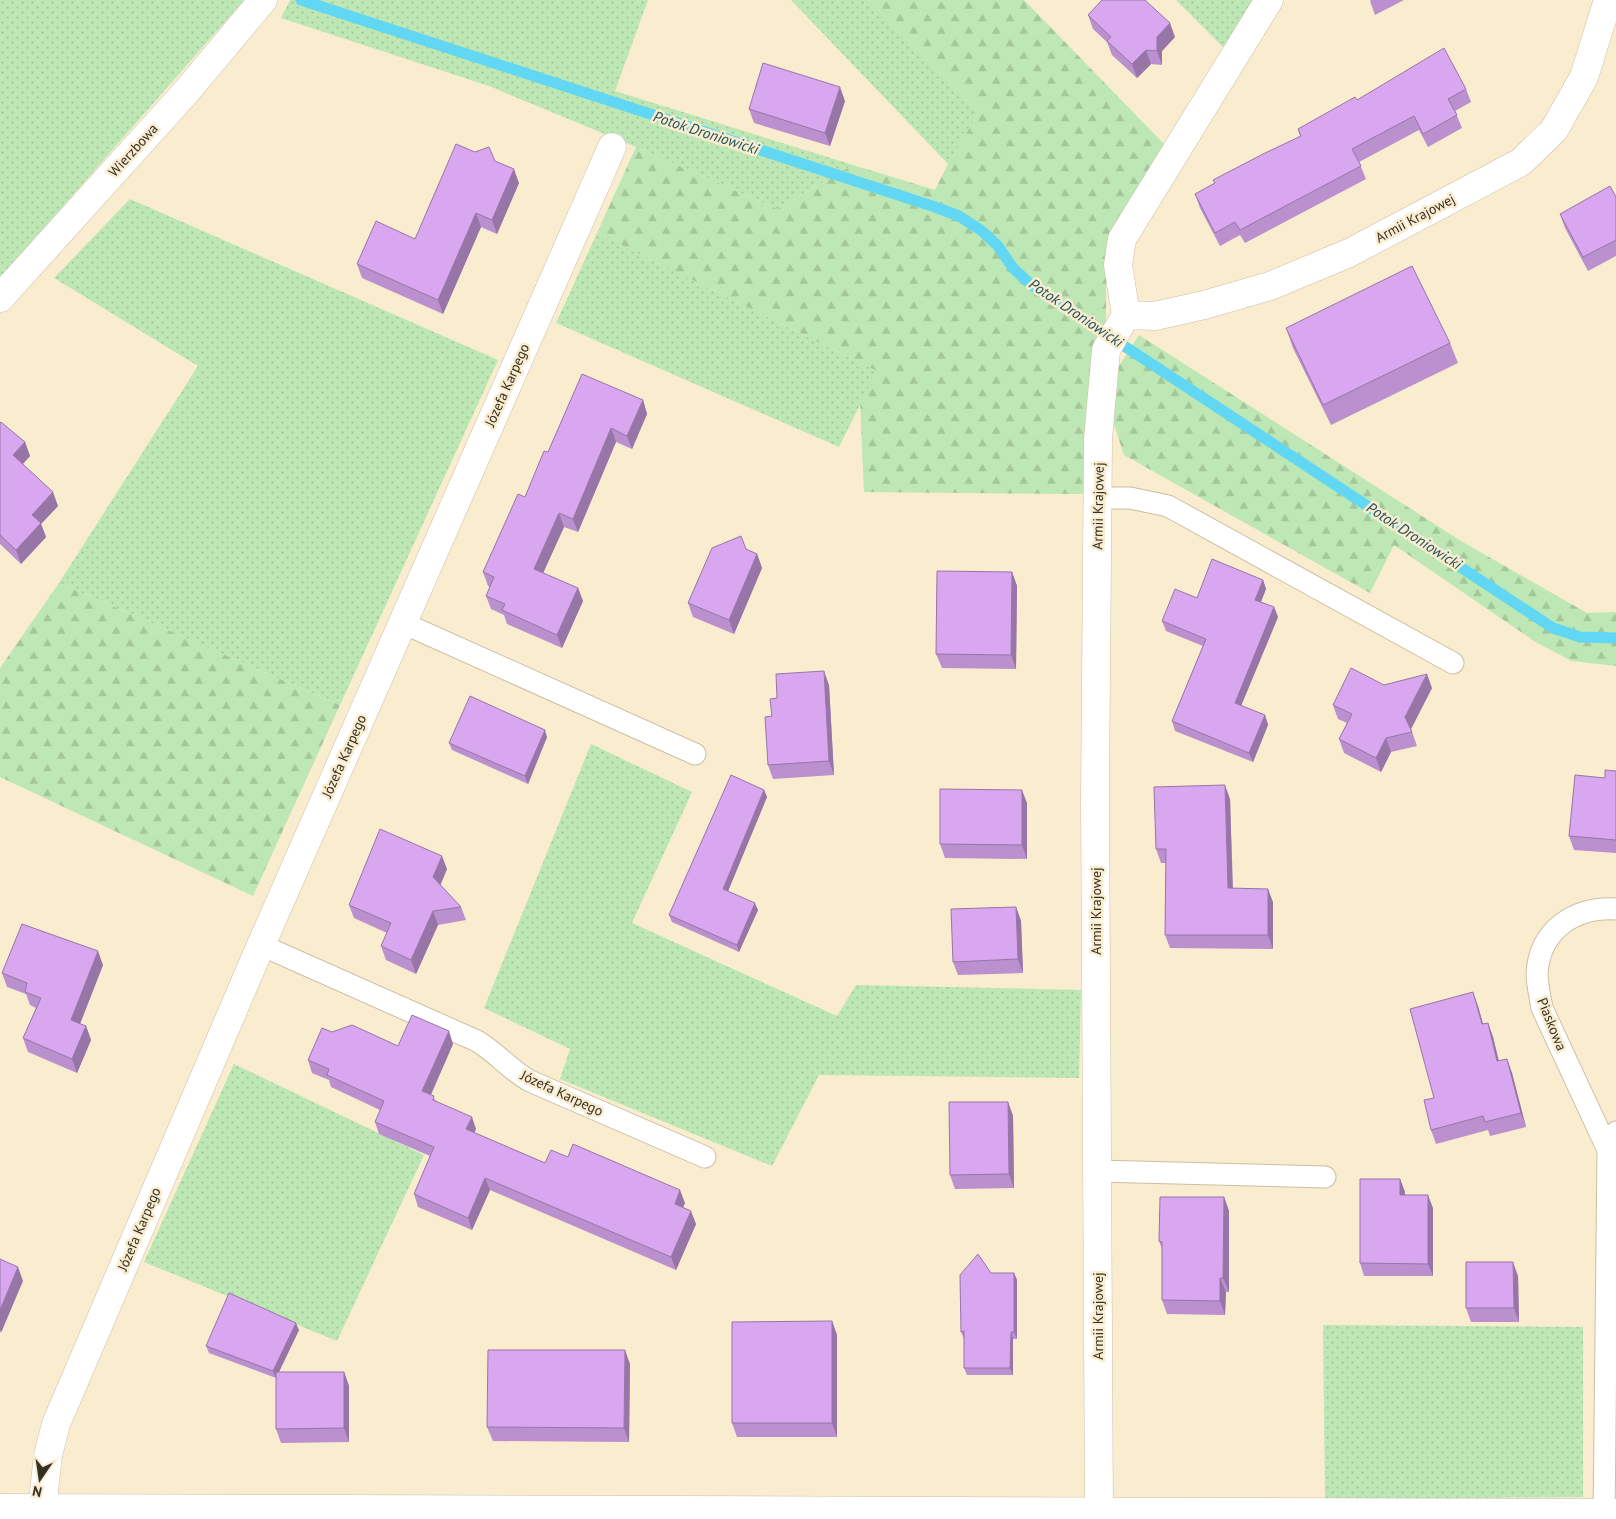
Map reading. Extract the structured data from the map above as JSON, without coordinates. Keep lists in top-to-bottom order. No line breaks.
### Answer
{"streets":{"street":["Wierzbowa","Armii Krajowej","Józefa Karpego","Piaskowa"]},"crossings":[["Armii Krajowej","Piaskowa"],["Józefa Karpego","Piaskowa"]],"water":["Potok Droniowicki"],"north":"bottom"}
